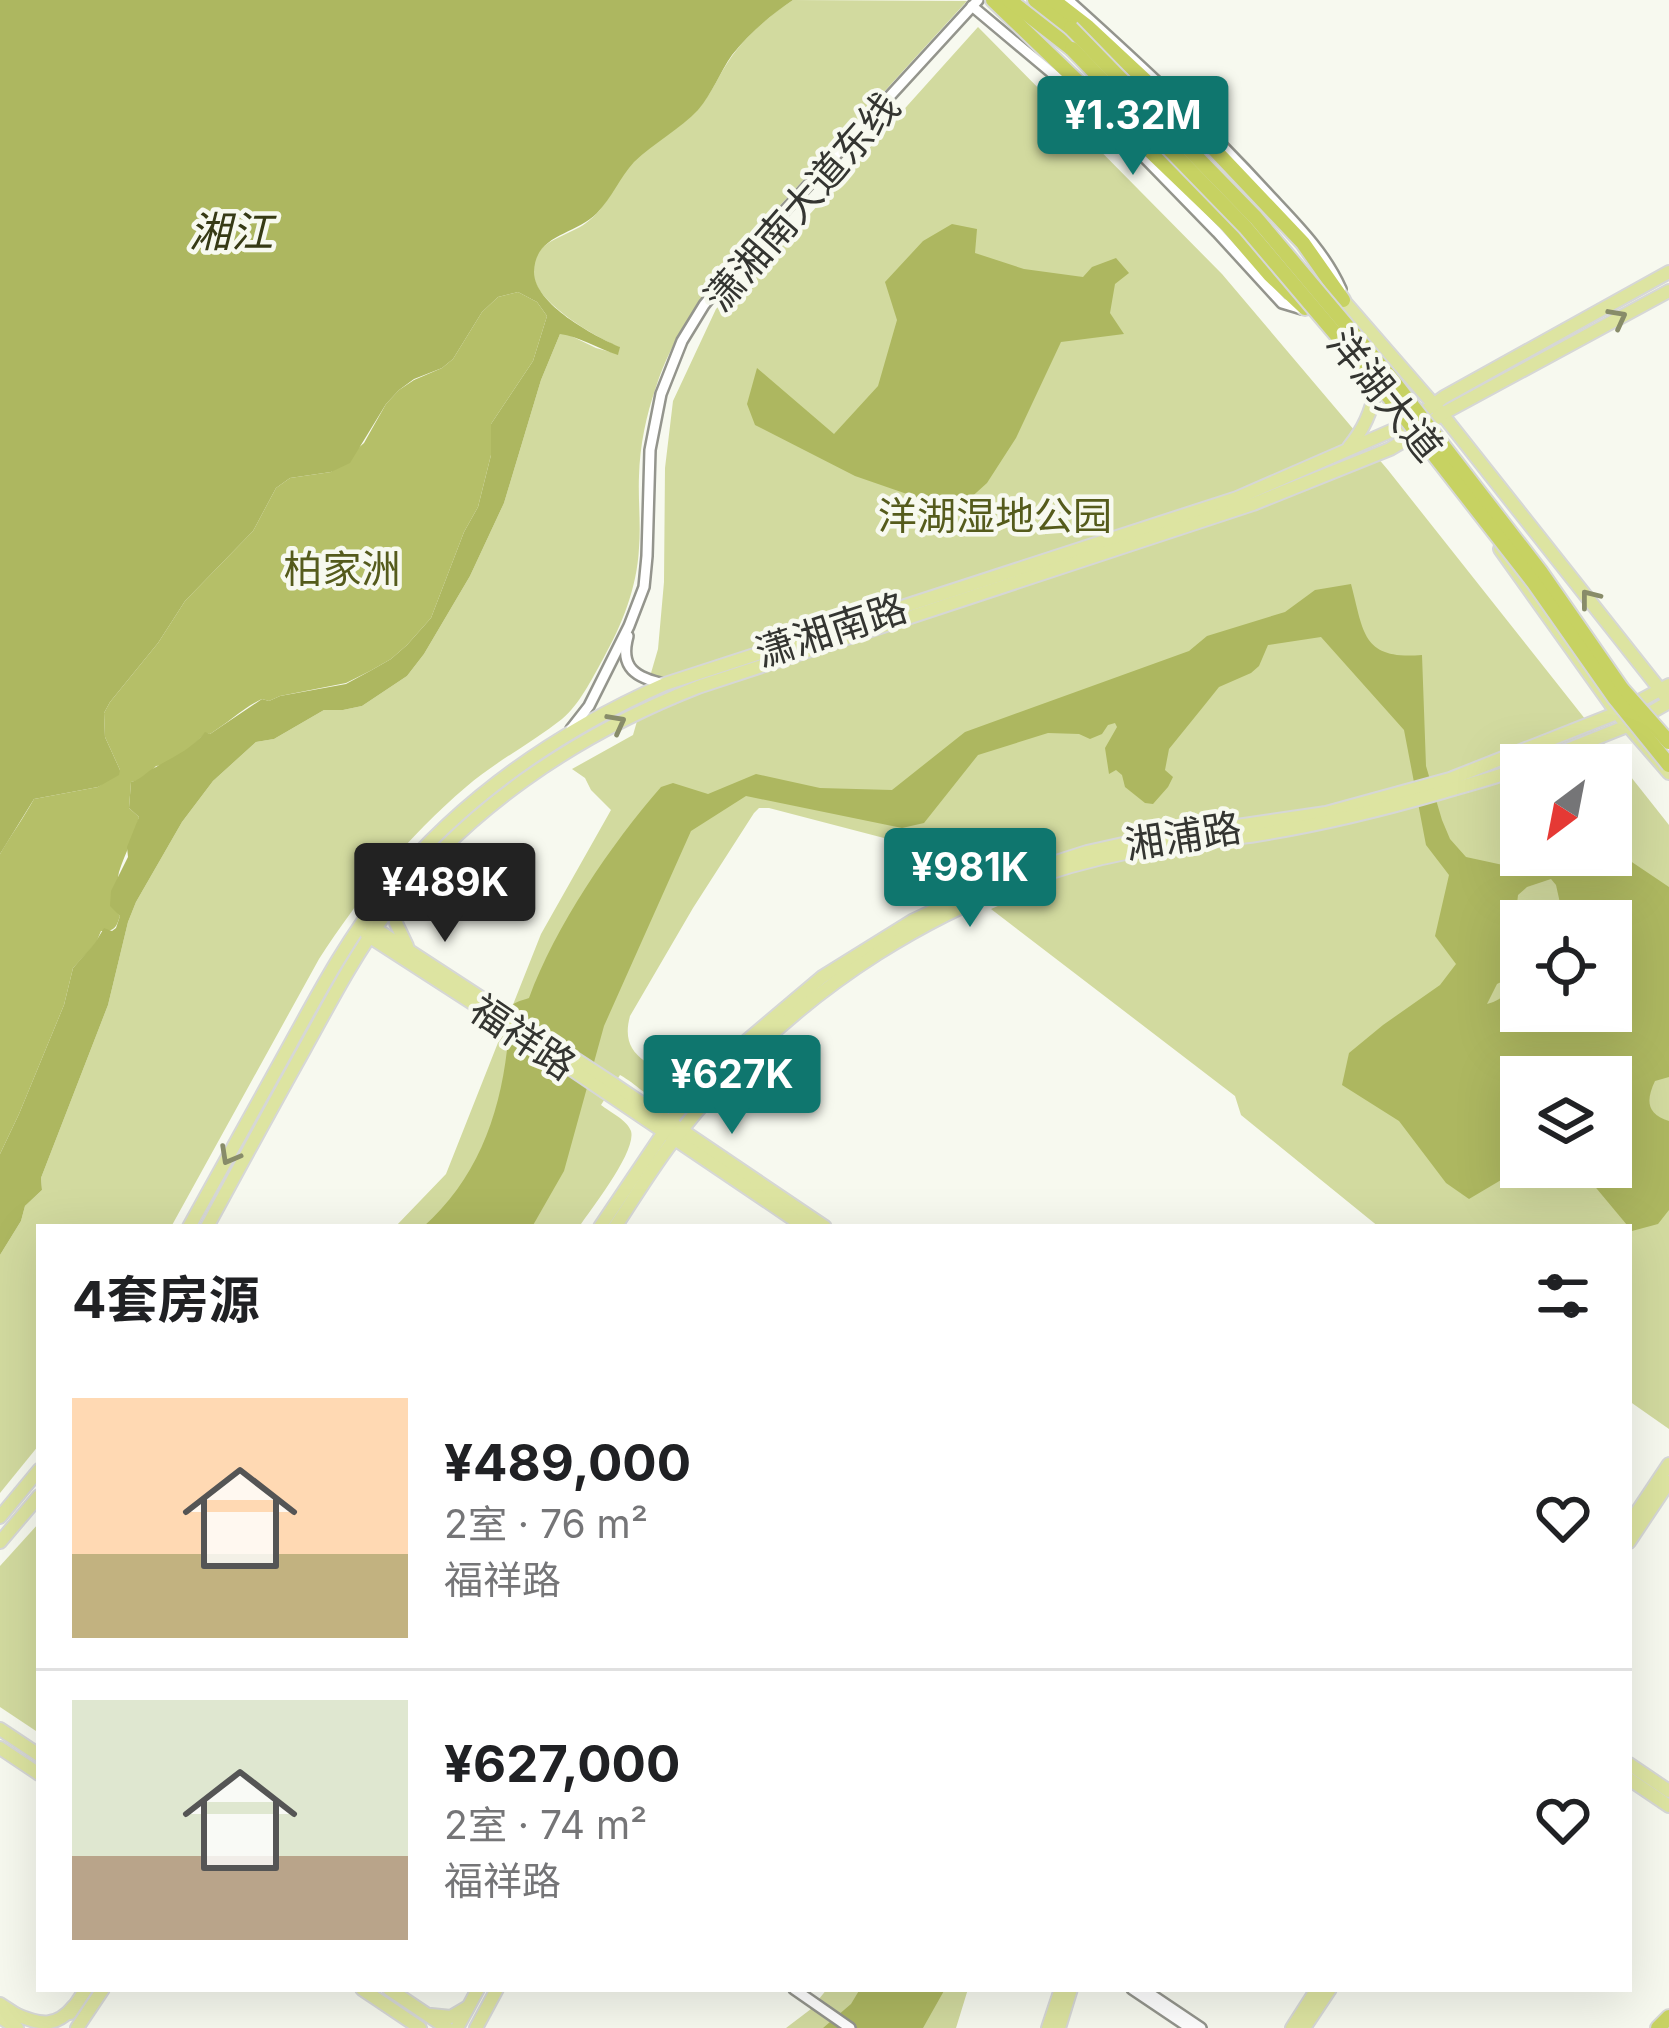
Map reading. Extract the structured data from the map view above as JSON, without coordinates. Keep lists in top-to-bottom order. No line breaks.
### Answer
{"streets":{"highway":["洋湖大道"],"main road":["潇湘南路","湘浦路","福祥路"],"street":["潇湘南大道东线"]},"crossings":[["潇湘南大道东线","潇湘南路"],["潇湘南路","福祥路"],["湘浦路","福祥路"]],"water":["湘江"],"parks":["洋湖湿地公园","柏家洲"],"north":"bottom left","page":{"price":["¥1.32M","¥981K","¥489K","¥627K"],"heading":"4套房源","list":[{"name":"¥489,000","note":"2室 · 76 m² · 福祥路"},{"name":"¥627,000","note":"2室 · 74 m² · 福祥路"}]}}
